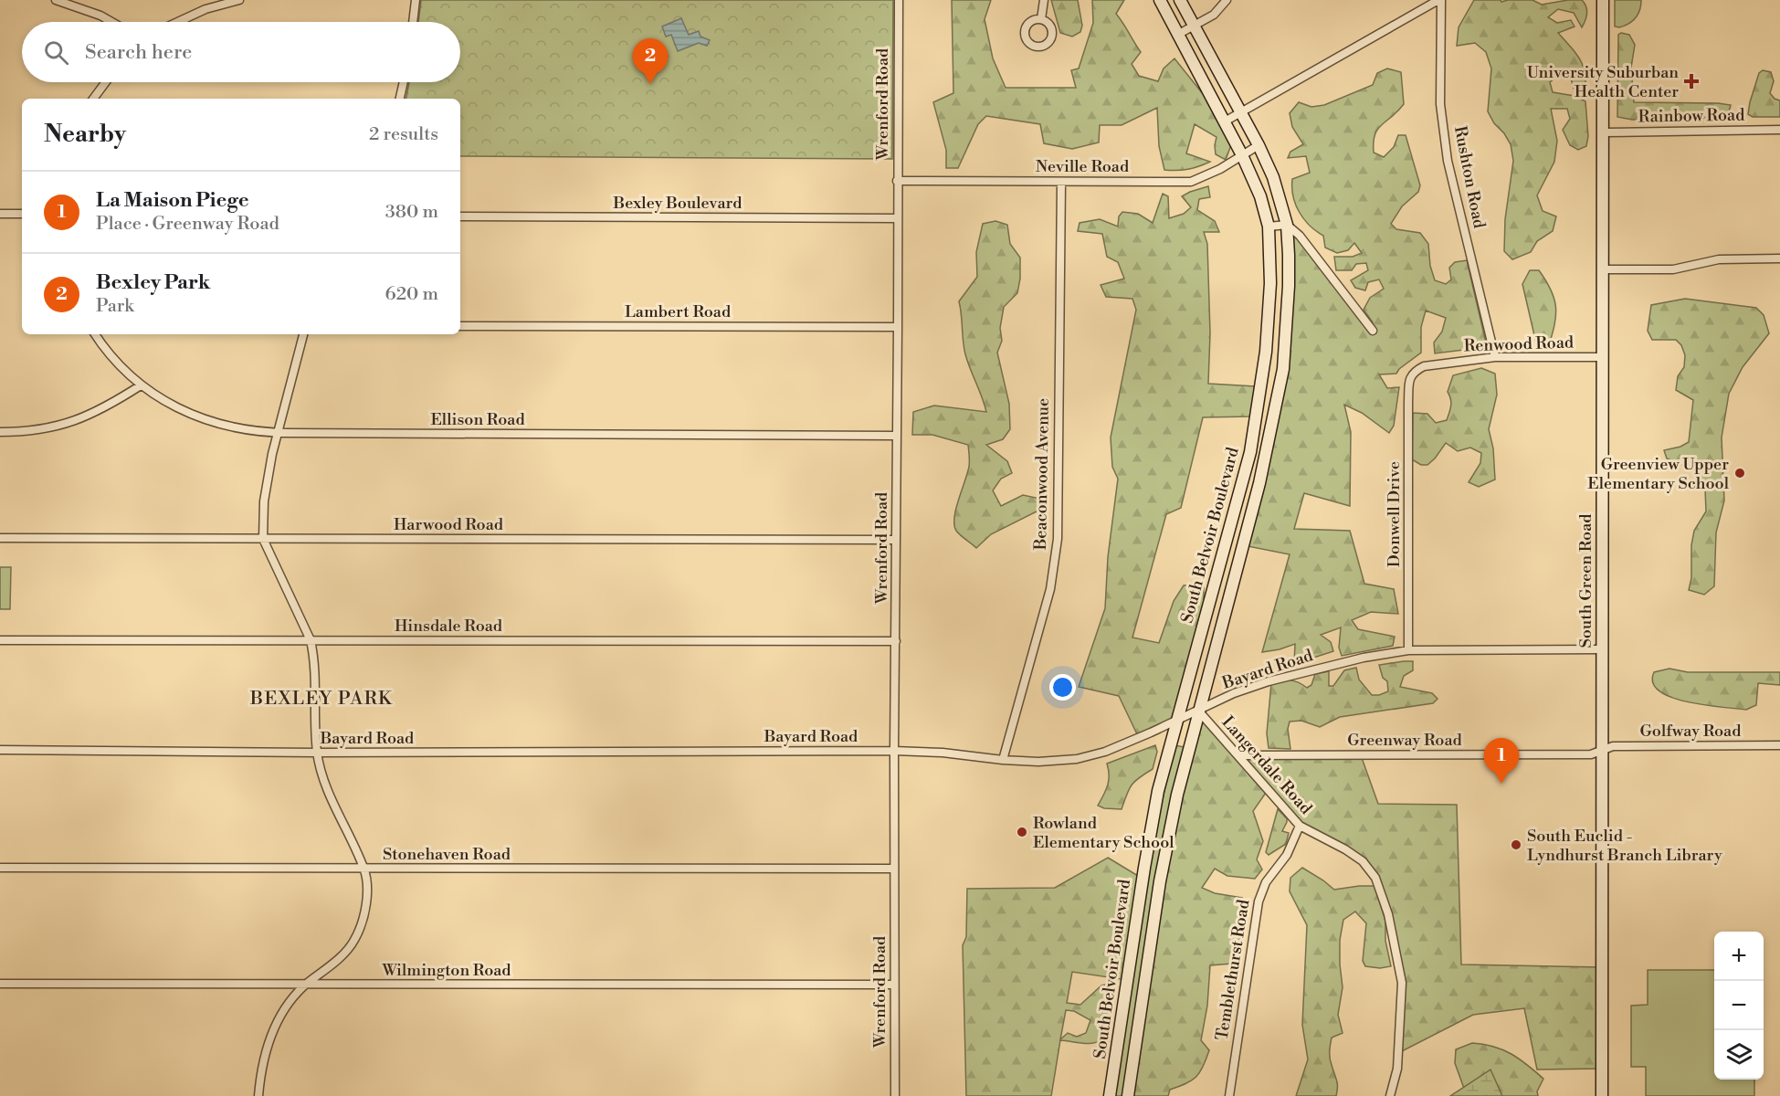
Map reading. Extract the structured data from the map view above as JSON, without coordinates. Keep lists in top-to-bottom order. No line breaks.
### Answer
{"streets":{"street":["Wrenford Road","Rainbow Road","Neville Road","Rushton Road","Bexley Boulevard","Lambert Road","Renwood Road","Ellison Road","Beaconwood Avenue","Donwell Drive","Harwood Road","South Belvoir Boulevard","South Green Road","Hinsdale Road","Bayard Road","Golfway Road","Greenway Road","Langerdale Road","Stonehaven Road","Wilmington Road","Temblethurst Road"]},"crossings":[["Wrenford Road","Neville Road"],["Wrenford Road","Bexley Boulevard"],["Wrenford Road","Lambert Road"],["Wrenford Road","Ellison Road"],["Wrenford Road","Harwood Road"],["Wrenford Road","Hinsdale Road"],["Wrenford Road","Bayard Road"],["Wrenford Road","Stonehaven Road"],["Wrenford Road","Wilmington Road"],["Rainbow Road","South Green Road"],["Neville Road","Beaconwood Avenue"],["Neville Road","South Belvoir Boulevard"],["Rushton Road","Renwood Road"],["Renwood Road","Donwell Drive"],["Renwood Road","South Green Road"],["Beaconwood Avenue","Bayard Road"],["Donwell Drive","Bayard Road"],["South Belvoir Boulevard","Bayard Road"],["South Belvoir Boulevard","Langerdale Road"],["South Green Road","Bayard Road"],["South Green Road","Golfway Road"],["South Green Road","Greenway Road"],["Bayard Road","Langerdale Road"],["Golfway Road","Greenway Road"],["Greenway Road","Langerdale Road"],["Langerdale Road","Temblethurst Road"]],"districts":["BEXLEY PARK"],"places":{"health":["University Suburban Health Center"],"other":["Greenview Upper Elementary School","Rowland Elementary School","South Euclid - Lyndhurst Branch Library"]},"page":{"search":"Search here","pins":["2","1"],"heading":["Nearby","2 results"],"list":[{"mark":"1","name":"La Maison Piege","note":"Place · Greenway Road","value":"380 m"},{"mark":"2","name":"Bexley Park","note":"Park","value":"620 m"}],"map_buttons":["+","−"]}}
